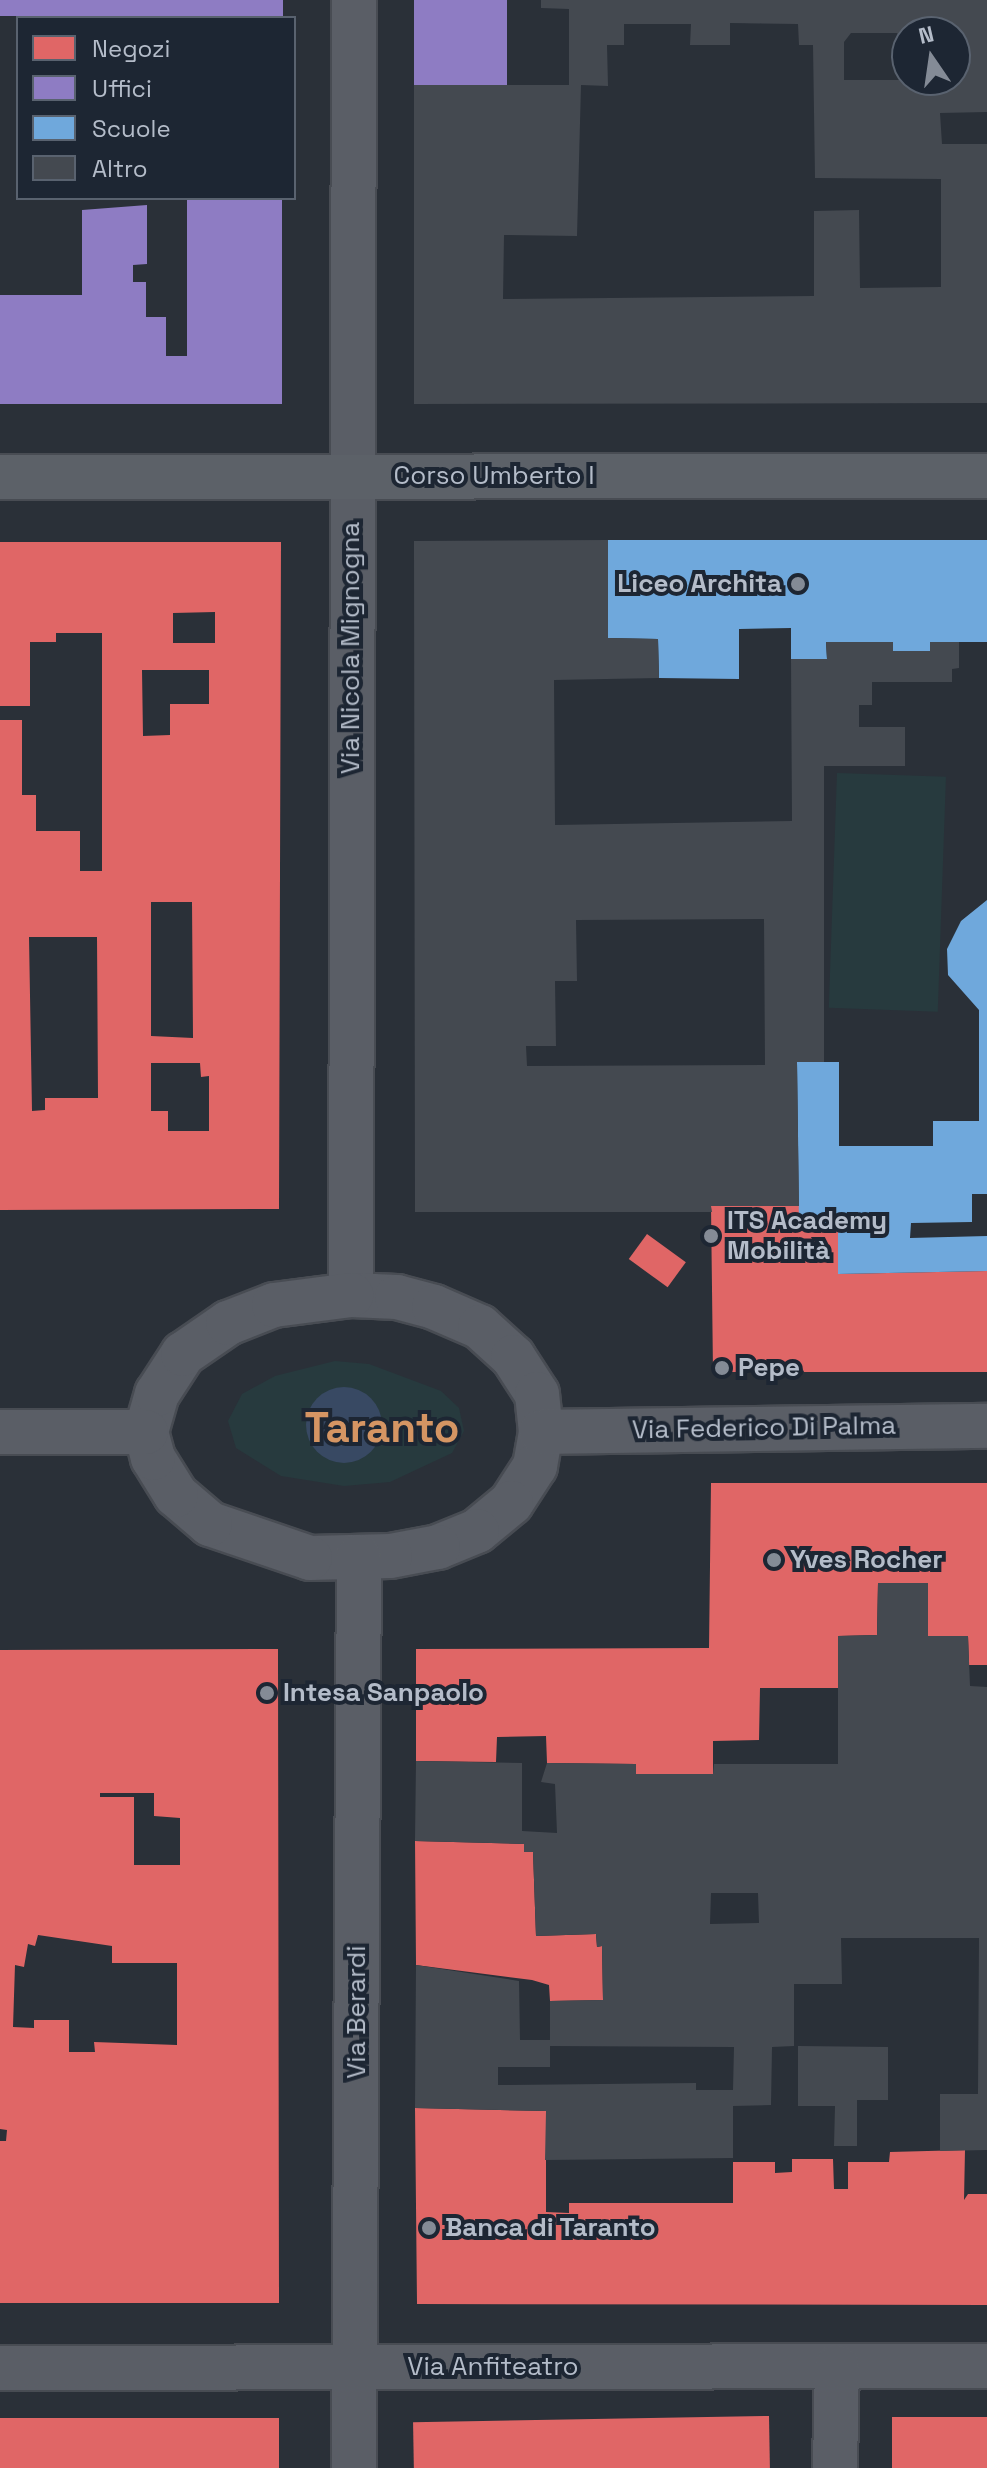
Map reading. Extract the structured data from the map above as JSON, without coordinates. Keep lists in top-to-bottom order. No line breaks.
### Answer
{"streets":{"main road":["Corso Umberto I"],"street":["Via Nicola Mignogna","Via Federico Di Palma","Via Berardi","Via Anfiteatro"]},"crossings":[["Corso Umberto I","Via Nicola Mignogna"],["Via Berardi","Via Anfiteatro"]],"districts":["Taranto"],"places":["Liceo Archita","ITS Academy Mobilità","Pepe","Yves Rocher","Intesa Sanpaolo","Banca di Taranto"],"legend":["Negozi","Uffici","Scuole","Altro"],"north":"top"}
